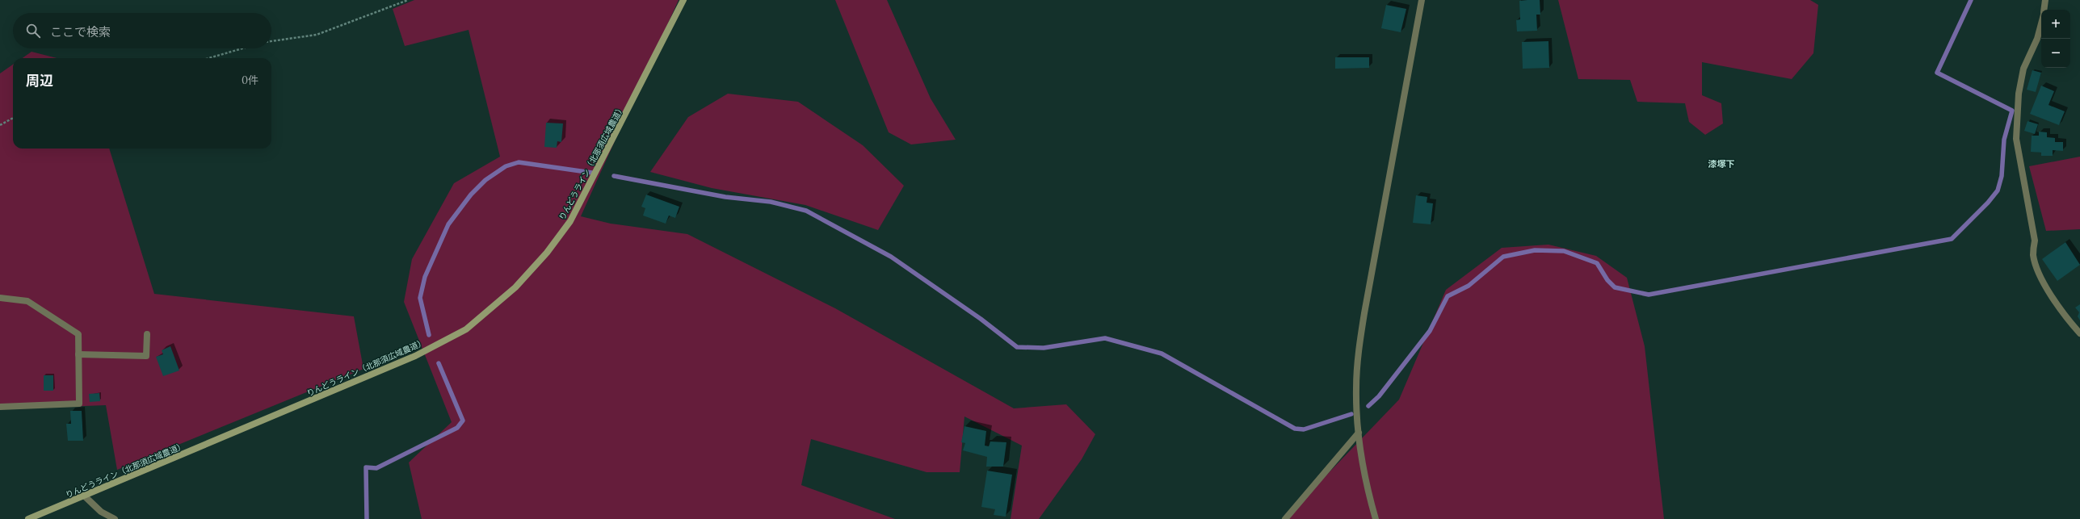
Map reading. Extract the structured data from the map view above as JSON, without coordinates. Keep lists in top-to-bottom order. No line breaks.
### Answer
{"streets":{"street":["りんどうライン（北那須広域農道）"]},"districts":["漆塚下"],"page":{"map_buttons":["+","−"],"search":"ここで検索","heading":["周辺","0件"]}}
